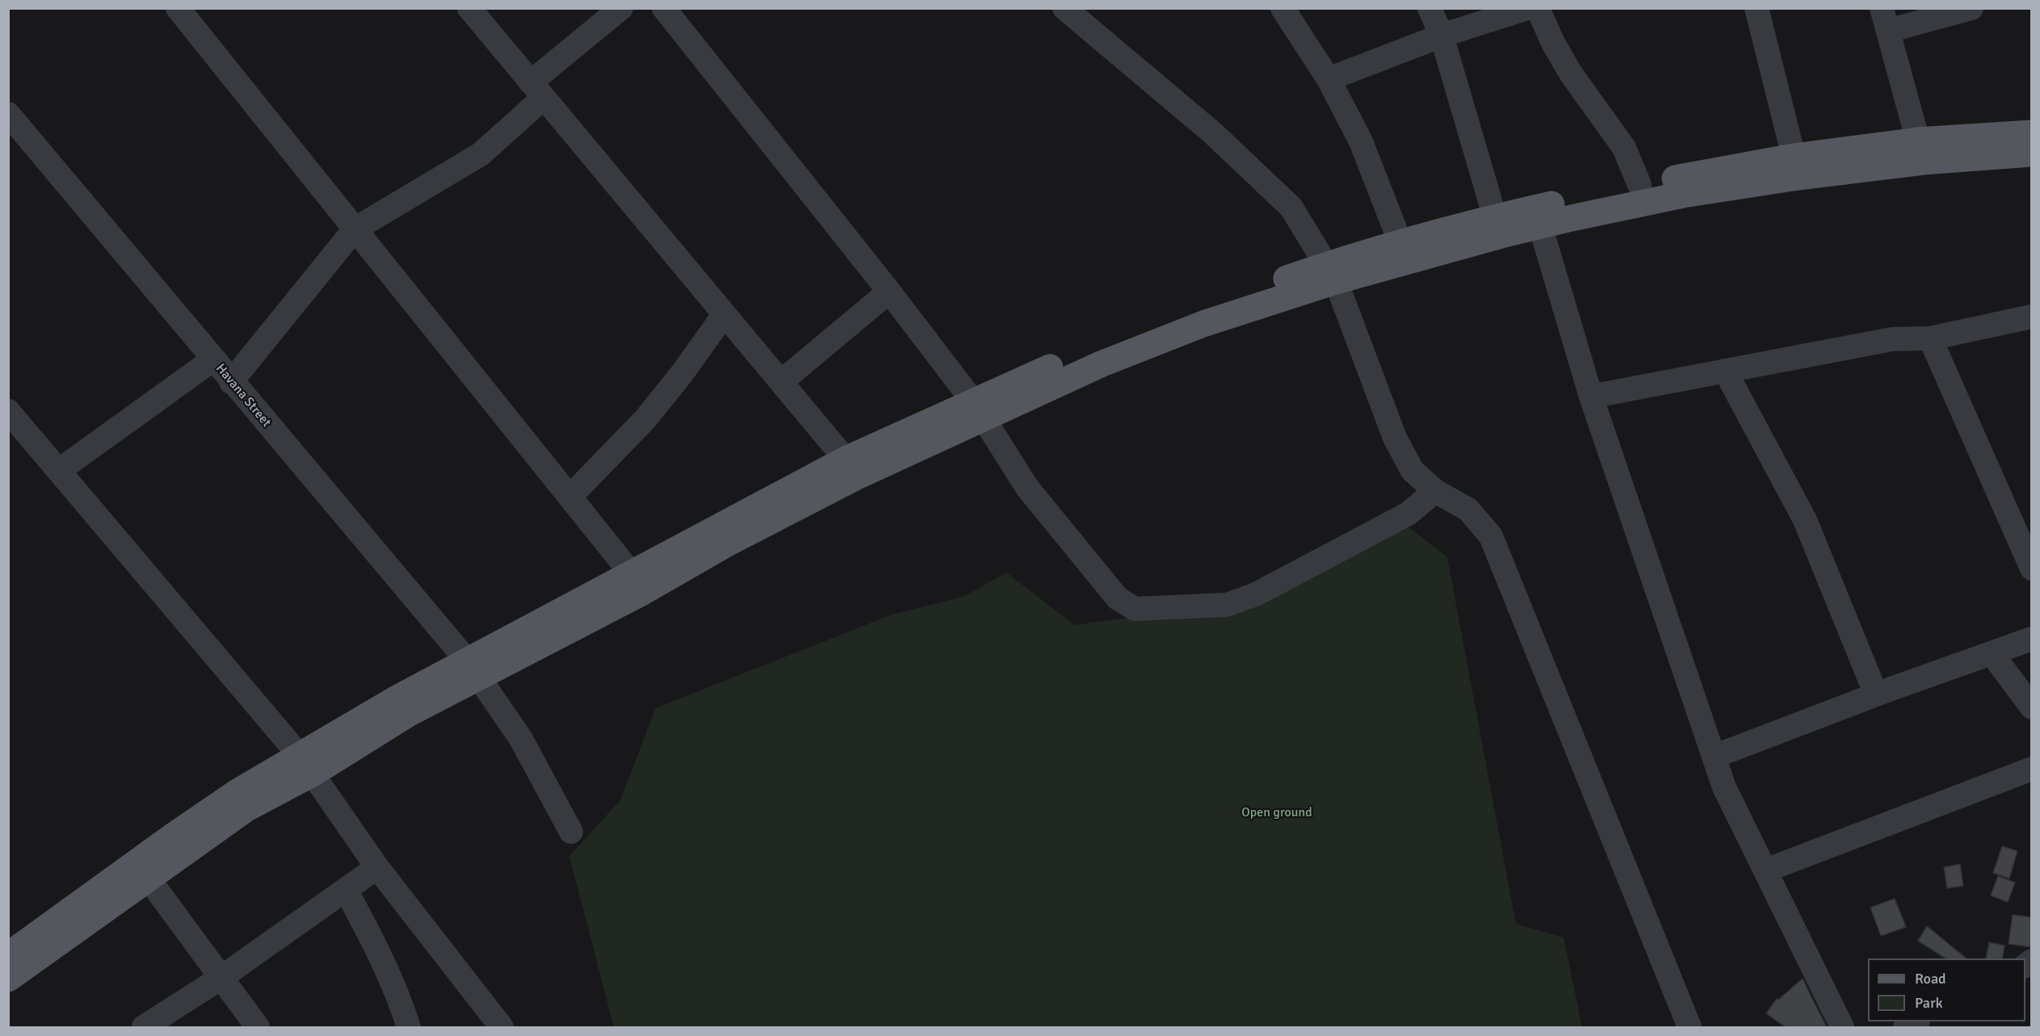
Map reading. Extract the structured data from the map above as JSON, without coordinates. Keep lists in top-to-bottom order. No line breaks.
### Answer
{"streets":{"street":["Havana Street"]},"parks":["Open ground"],"legend":["Road","Park"]}
